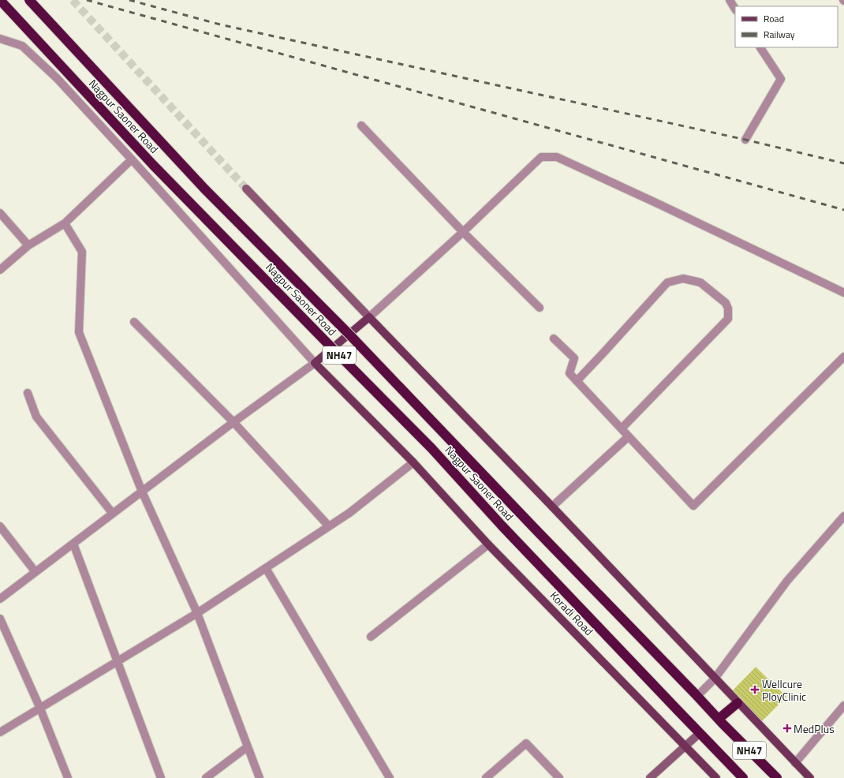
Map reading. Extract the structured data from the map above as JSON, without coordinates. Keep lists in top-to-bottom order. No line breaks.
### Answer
{"streets":{"highway":["Nagpur Saoner Road","NH47"],"main road":["Koradi Road"]},"crossings":[["Nagpur Saoner Road","NH47"]],"places":{"health":["Wellcure PloyClinic","MedPlus"]},"legend":["Road","Railway"]}
